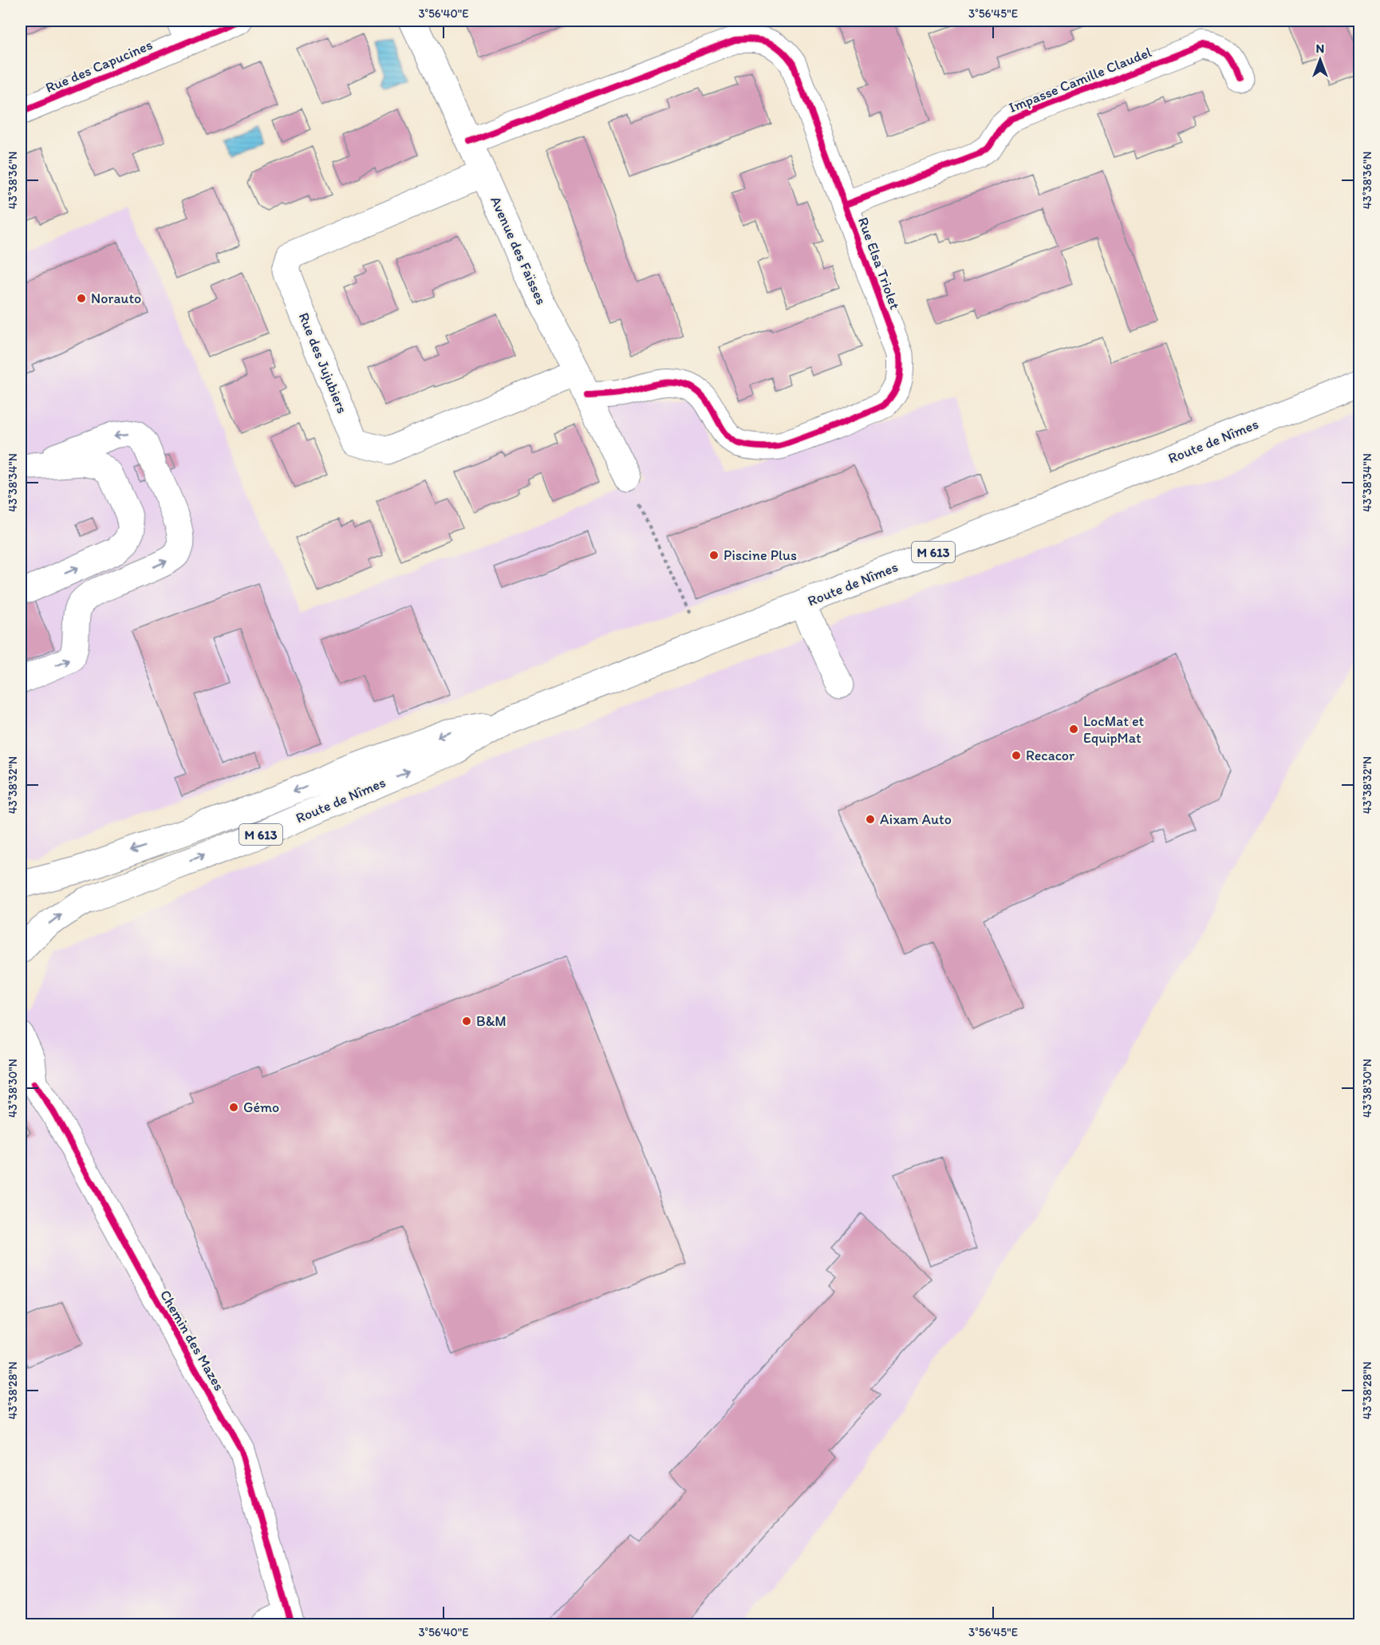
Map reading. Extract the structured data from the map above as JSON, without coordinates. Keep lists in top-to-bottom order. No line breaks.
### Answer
{"streets":{"street":["Rue des Capucines","Impasse Camille Claudel","Avenue des Faïsses","Rue Elsa Triolet","Rue des Jujubiers","Route de Nîmes","M 613","Chemin des Mazes"]},"crossings":[["Impasse Camille Claudel","Rue Elsa Triolet"],["Avenue des Faïsses","Rue Elsa Triolet"],["Avenue des Faïsses","Rue des Jujubiers"]],"places":["Norauto","Piscine Plus","LocMat et EquipMat","Recacor","Aixam Auto","B&M","Gémo"],"north":"top","coordinates":["3°56'40\"E","3°56'45\"E","43°38'36\"N","43°38'34\"N","43°38'32\"N","43°38'30\"N","43°38'28\"N"]}
